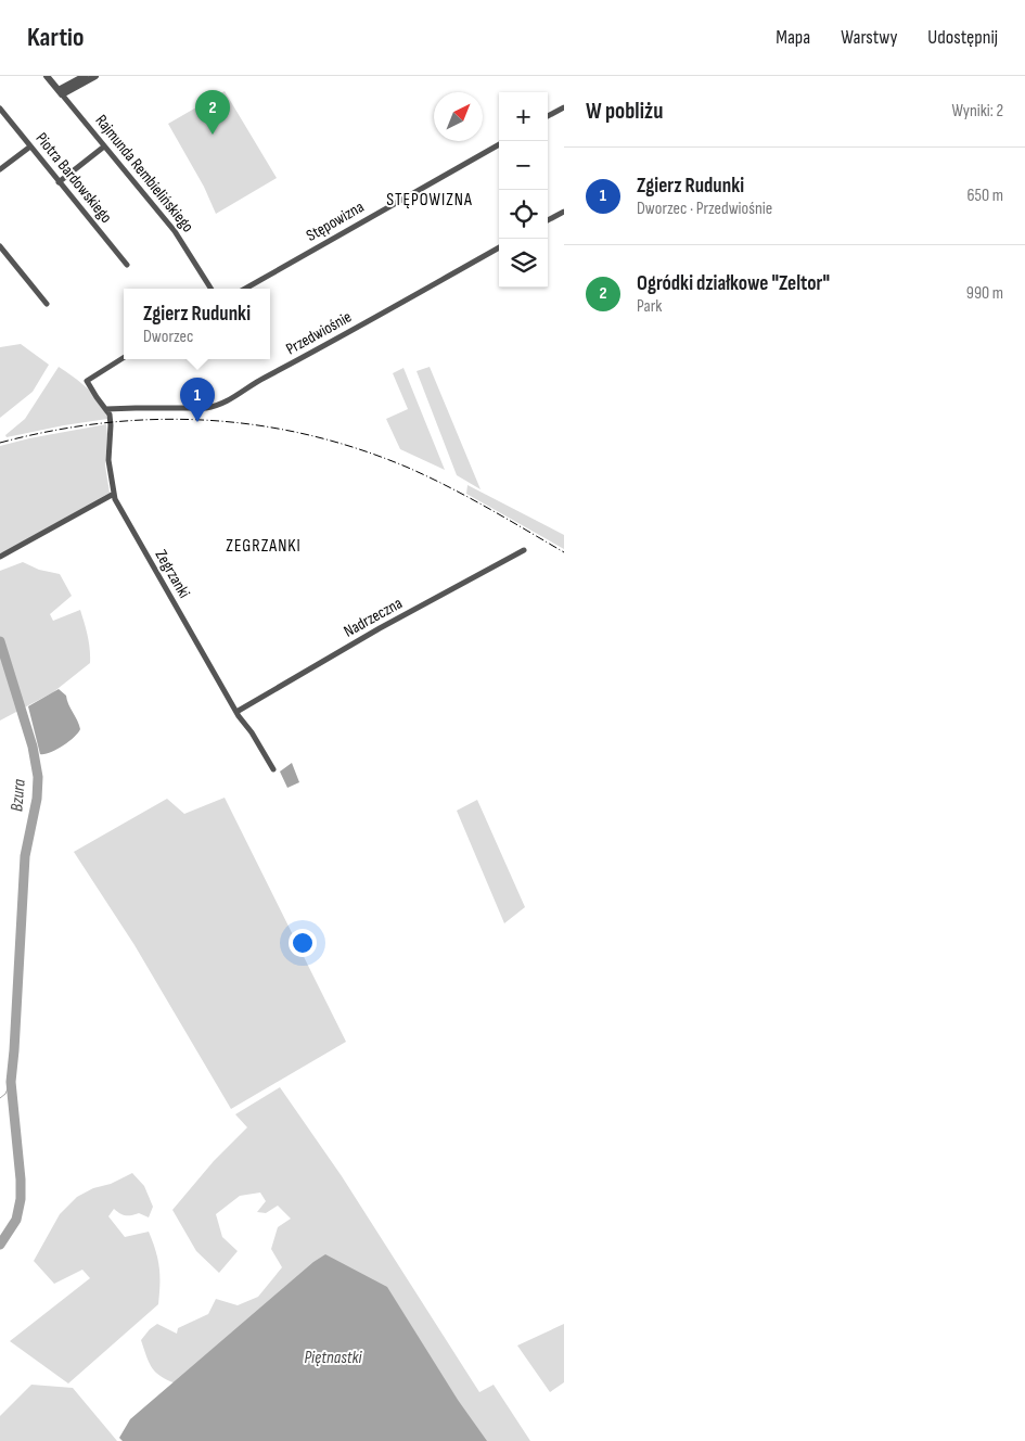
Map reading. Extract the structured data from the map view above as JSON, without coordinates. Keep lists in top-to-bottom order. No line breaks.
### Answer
{"streets":{"street":["Rajmunda Rembielińskiego","Piotra Bardowskiego","Stępowizna","Przedwiośnie","Zegrzanki","Nadrzeczna"]},"crossings":[["Przedwiośnie","Zegrzanki"],["Zegrzanki","Nadrzeczna"]],"districts":["STĘPOWIZNA","ZEGRZANKI"],"water":["Bzura","Piętnastki"],"north":"top right","page":{"header":"Kartio","nav":["Mapa","Warstwy","Udostępnij"],"heading":["W pobliżu","Wyniki: 2"],"pins":["2","1"],"map_buttons":["+","−"],"list":[{"mark":"1","name":"Zgierz Rudunki","note":"Dworzec · Przedwiośnie","value":"650 m"},{"mark":"2","name":"Ogródki działkowe \"Zeltor\"","note":"Park","value":"990 m"}],"popup":["Zgierz Rudunki","Dworzec"]}}
